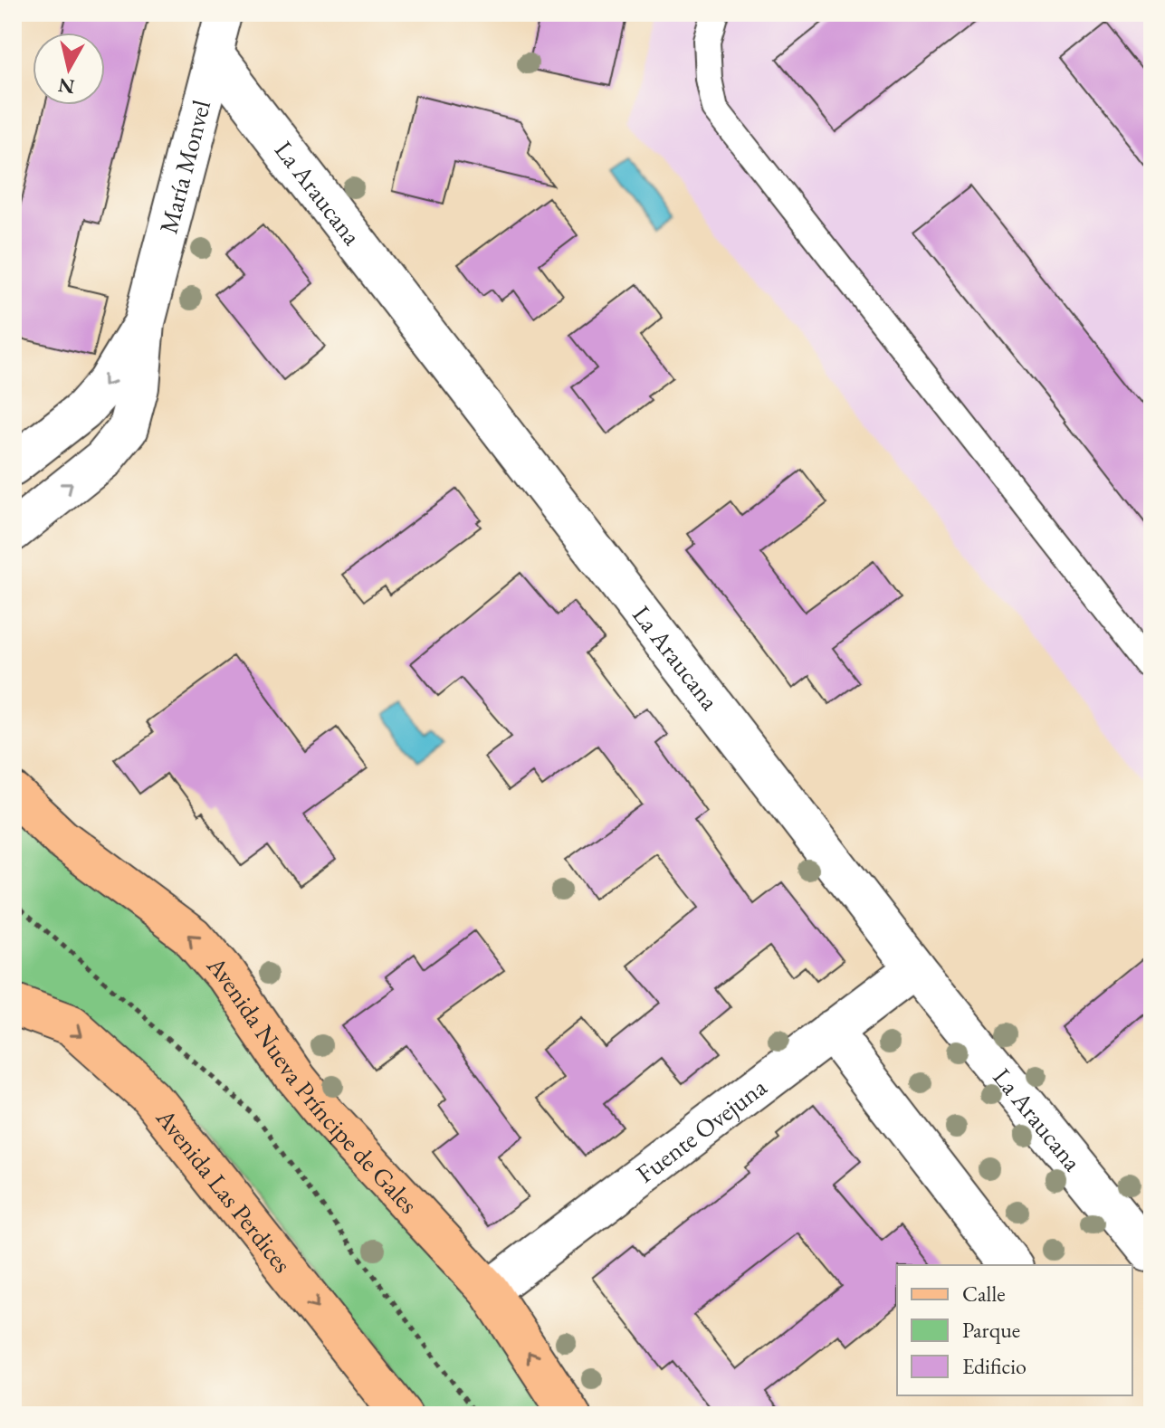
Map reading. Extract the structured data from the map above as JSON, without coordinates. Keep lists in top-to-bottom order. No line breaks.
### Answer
{"streets":{"main road":["Avenida Nueva Príncipe de Gales","Avenida Las Perdices"],"street":["María Monvel","La Araucana","Fuente Ovejuna"]},"crossings":[["María Monvel","La Araucana"],["La Araucana","Fuente Ovejuna"],["Avenida Nueva Príncipe de Gales","Fuente Ovejuna"]],"one_way":["Avenida Nueva Príncipe de Gales","Avenida Las Perdices"],"legend":["Calle","Parque","Edificio"],"north":"bottom"}
